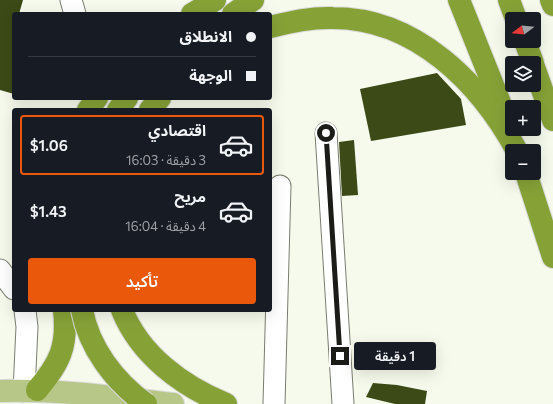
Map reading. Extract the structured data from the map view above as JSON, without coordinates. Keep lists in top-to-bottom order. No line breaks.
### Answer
{"north":"left","page":{"map_buttons":["+","−"],"banner":["الانطلاق","الوجهة"],"list":[{"name":"اقتصادي","note":"3 دقيقة · 16:03","value":"$1.06"},{"name":"مريح","note":"4 دقيقة · 16:04","value":"$1.43"}],"buttons":"تأكيد","bubble":"1 دقيقة"}}
